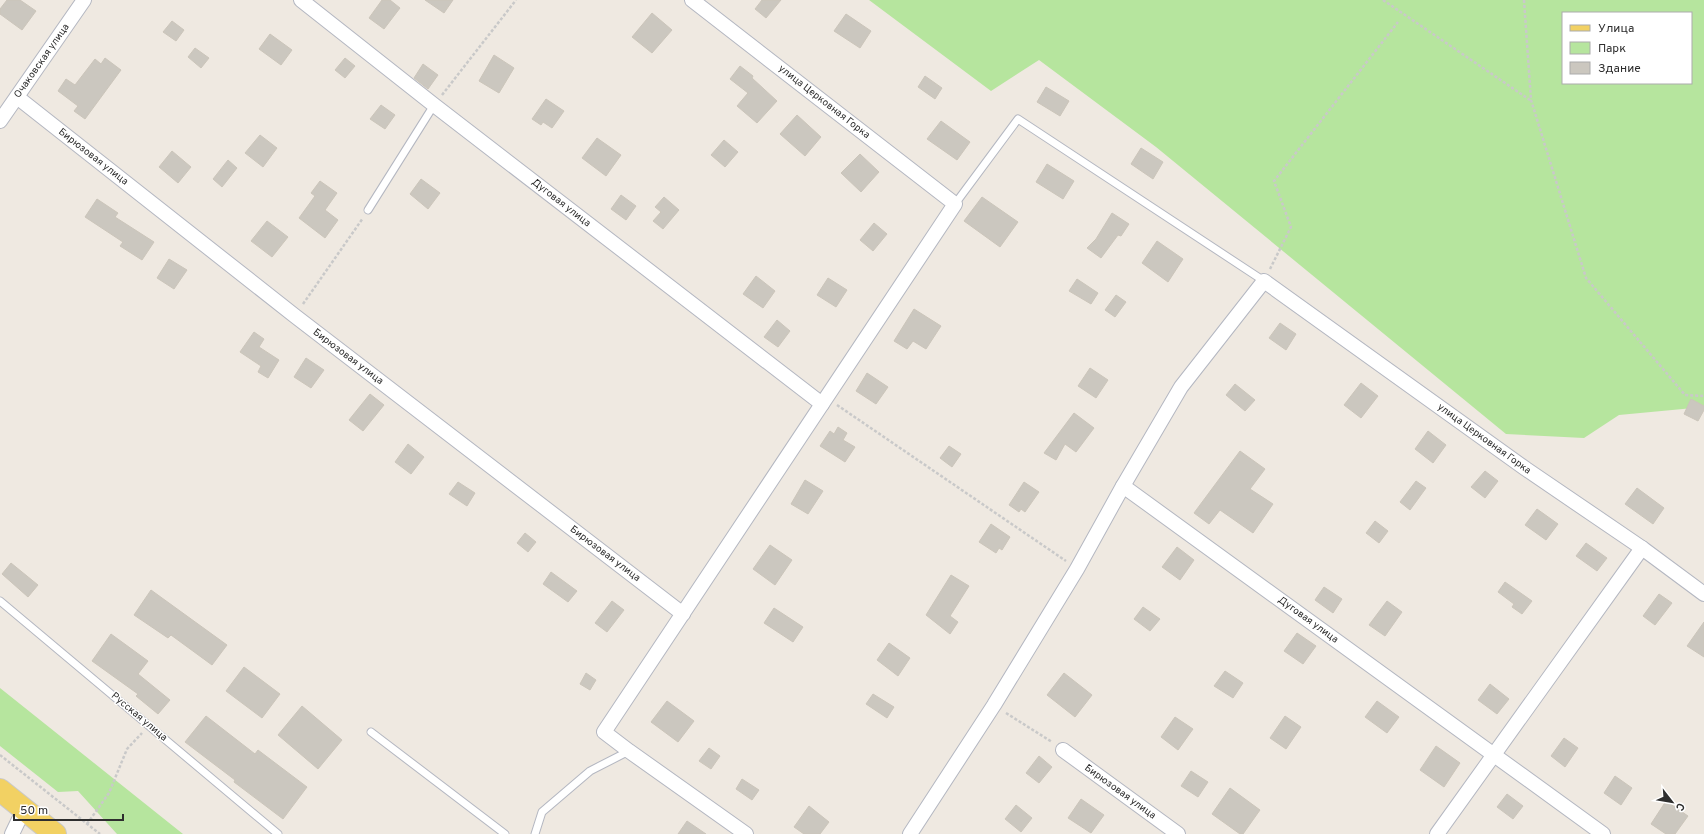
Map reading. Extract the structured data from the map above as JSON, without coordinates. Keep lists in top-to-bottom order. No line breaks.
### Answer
{"streets":{"street":["Очаковская улица","улица Церковная Горка","Бирюзовая улица","Дуговая улица"],"lane":["Русская улица"]},"crossings":[["Очаковская улица","Бирюзовая улица"]],"legend":["Улица","Парк","Здание"],"scale_bar":"50 m","north":"bottom right"}
